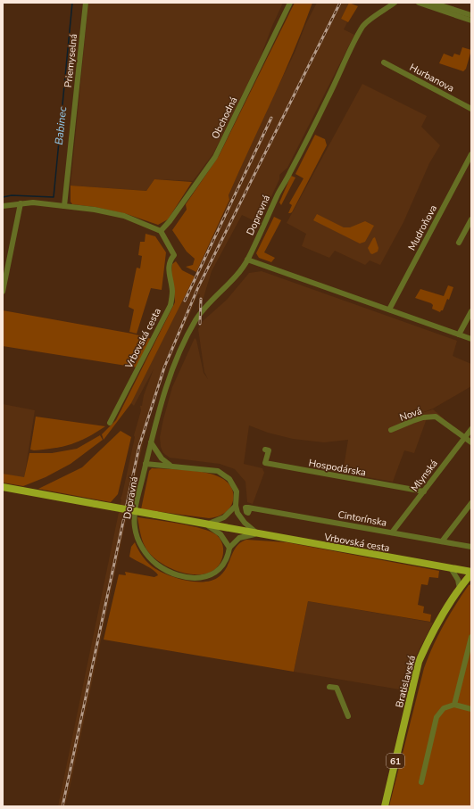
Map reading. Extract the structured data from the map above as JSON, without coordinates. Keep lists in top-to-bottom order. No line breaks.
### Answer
{"streets":{"main road":["Vrbovská cesta","Bratislavská","61"],"street":["Priemyselná","Hurbanova","Obchodná","Dopravná","Mudroňova","Nová","Hospodárska","Mlynská","Cintorínska"]},"crossings":[["Obchodná","Vrbovská cesta"],["Vrbovská cesta","Bratislavská"],["Nová","Mlynská"],["Hospodárska","Mlynská"],["Mlynská","Cintorínska"]],"water":["Babinec"]}
